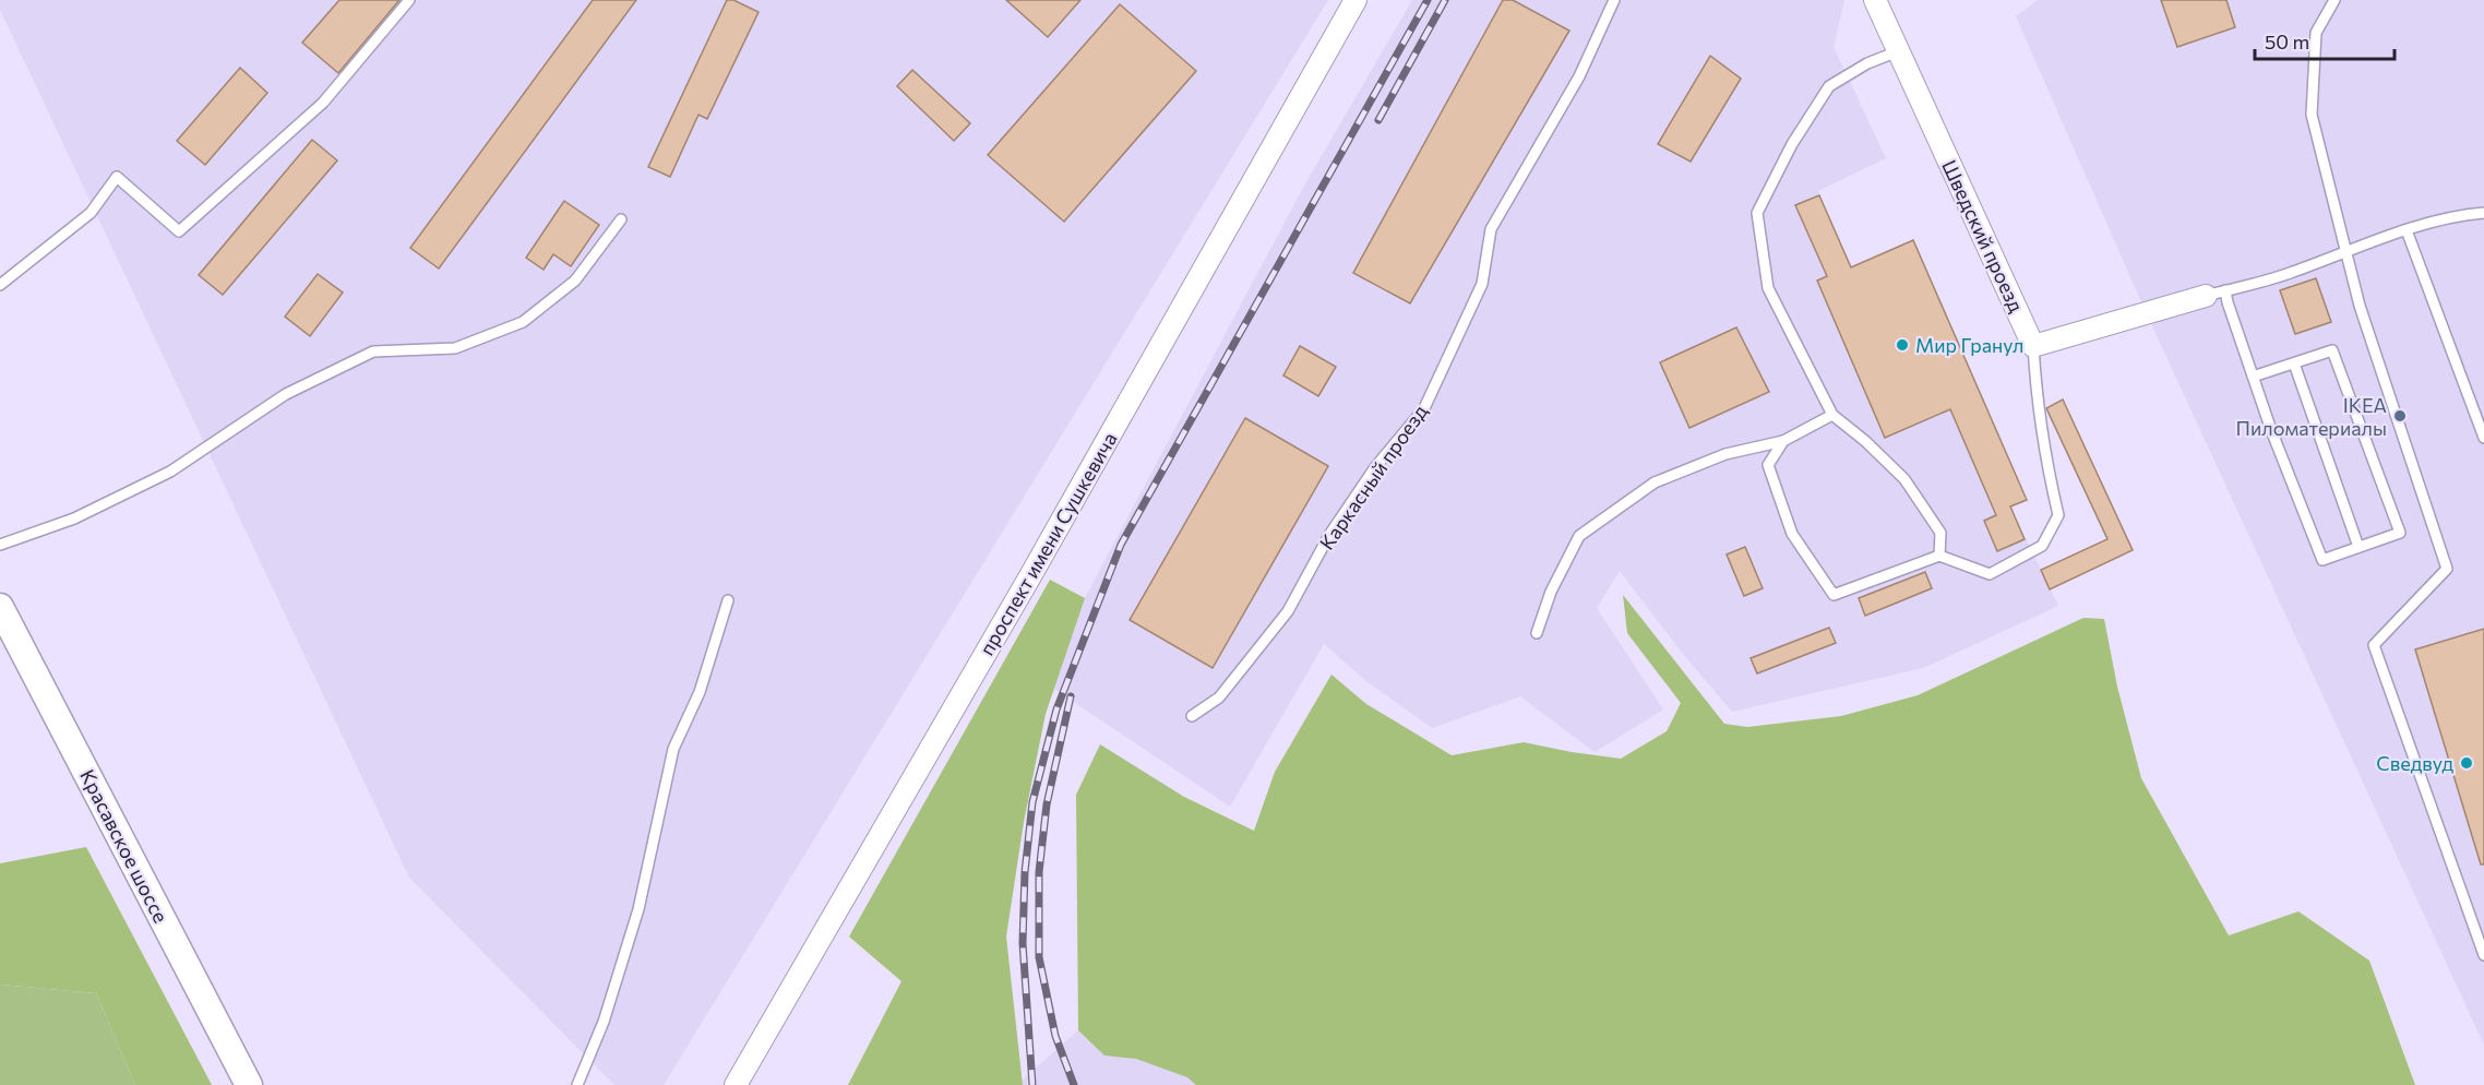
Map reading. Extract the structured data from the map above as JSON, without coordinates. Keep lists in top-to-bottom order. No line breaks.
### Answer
{"streets":{"street":["Шведский проезд","проспект имени Сушкевича","Красавское шоссе"],"lane":["Каркасный проезд"]},"places":["Мир Гранул","IKEA Пиломатериалы","Сведвуд"],"scale_bar":"50 m"}
